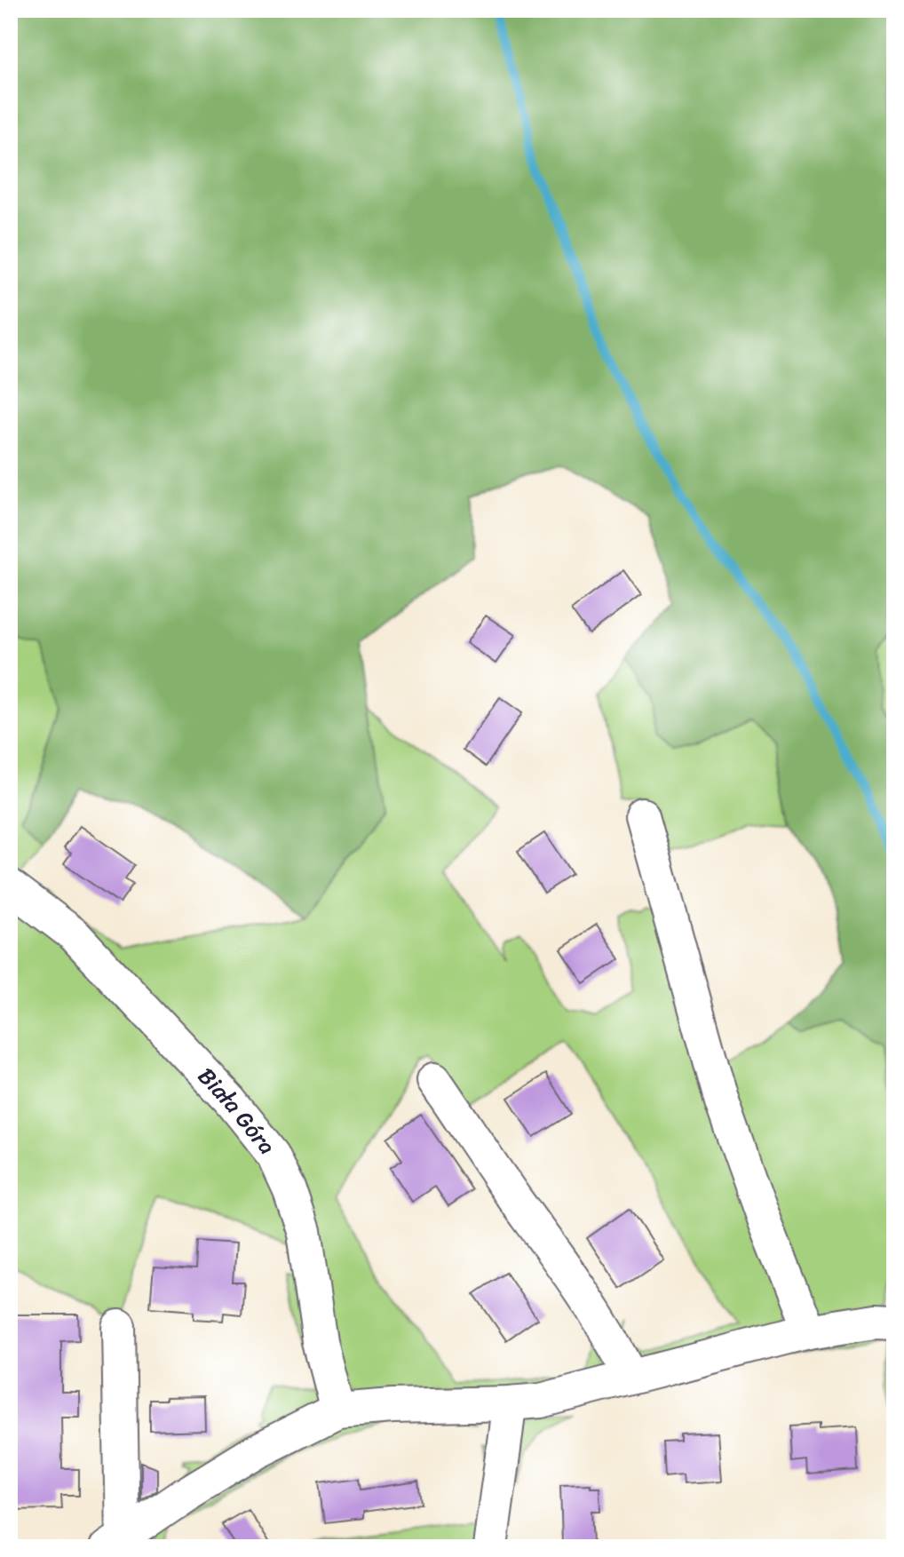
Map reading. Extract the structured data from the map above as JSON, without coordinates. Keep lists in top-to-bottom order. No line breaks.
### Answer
{"streets":{"street":["Biała Góra"]}}
